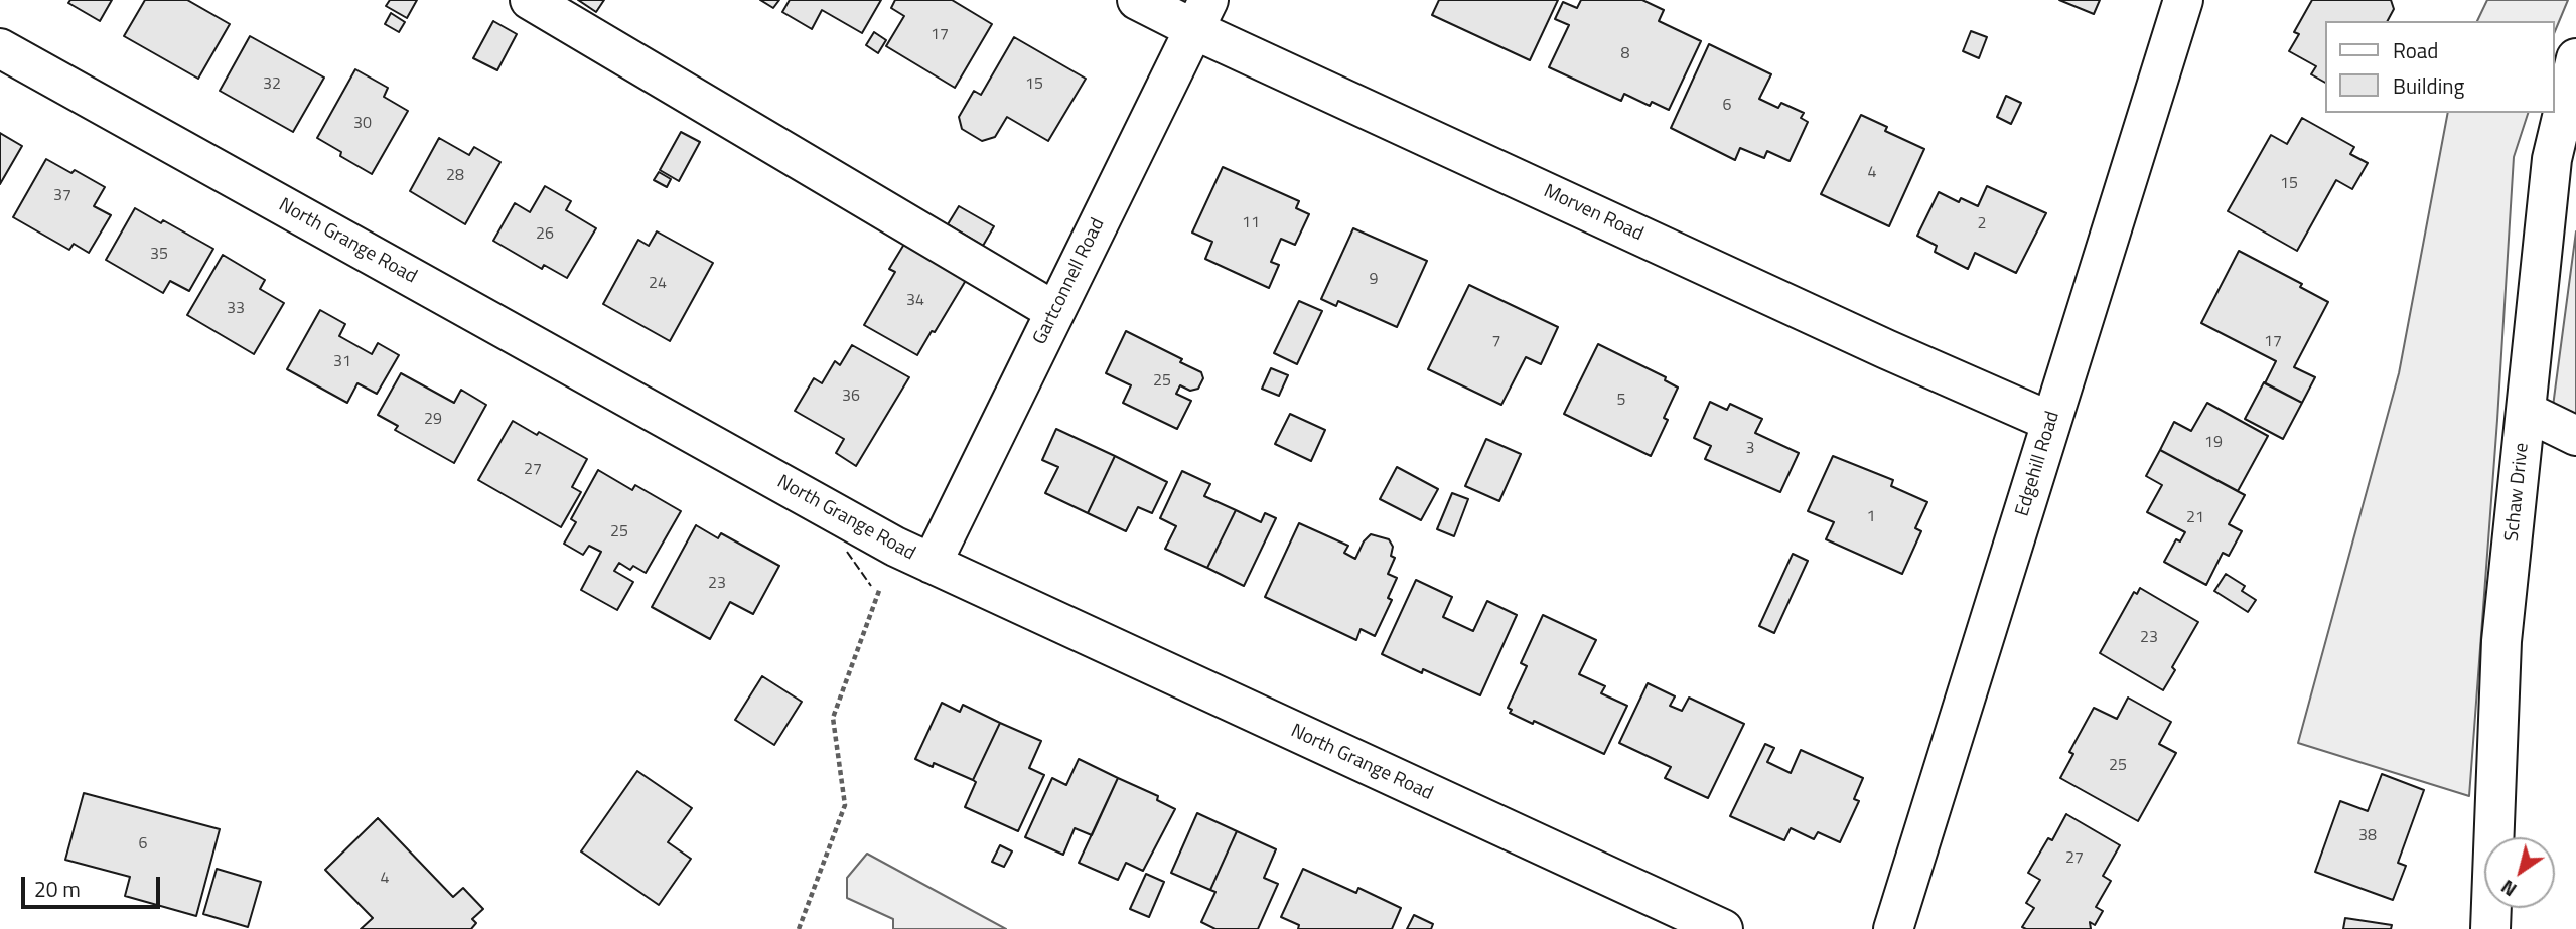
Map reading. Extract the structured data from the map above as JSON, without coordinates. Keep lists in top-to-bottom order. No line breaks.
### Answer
{"streets":{"street":["Morven Road","North Grange Road","Gartconnell Road","Edgehill Road","Schaw Drive"]},"crossings":[["Morven Road","Gartconnell Road"],["Morven Road","Edgehill Road"],["North Grange Road","Gartconnell Road"]],"house_numbers":["17","8","32","15","6","30","4","28","15","37","11","2","26","35","9","24","34","33","7","17","31","25","36","5","29","19","3","27","1","21","25","23","23","25","38","6","27","4"],"legend":["Road","Building"],"scale_bar":"20 m","north":"bottom left"}
